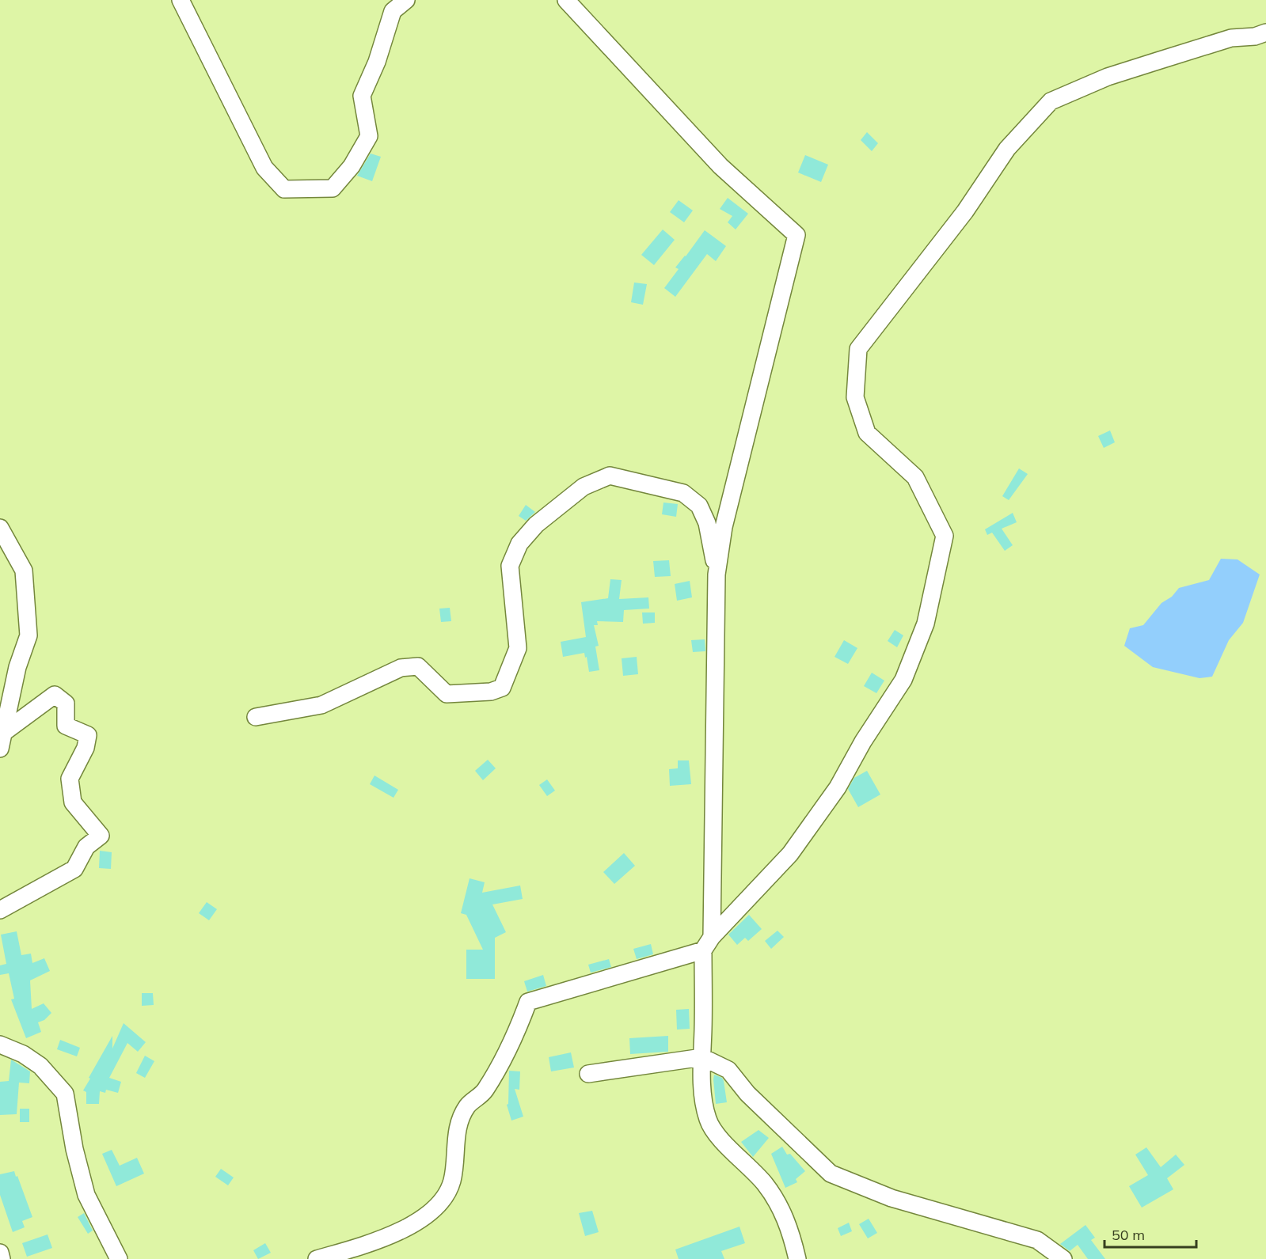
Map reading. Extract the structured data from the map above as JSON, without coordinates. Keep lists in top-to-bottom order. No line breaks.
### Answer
{"scale_bar":"50 m"}
